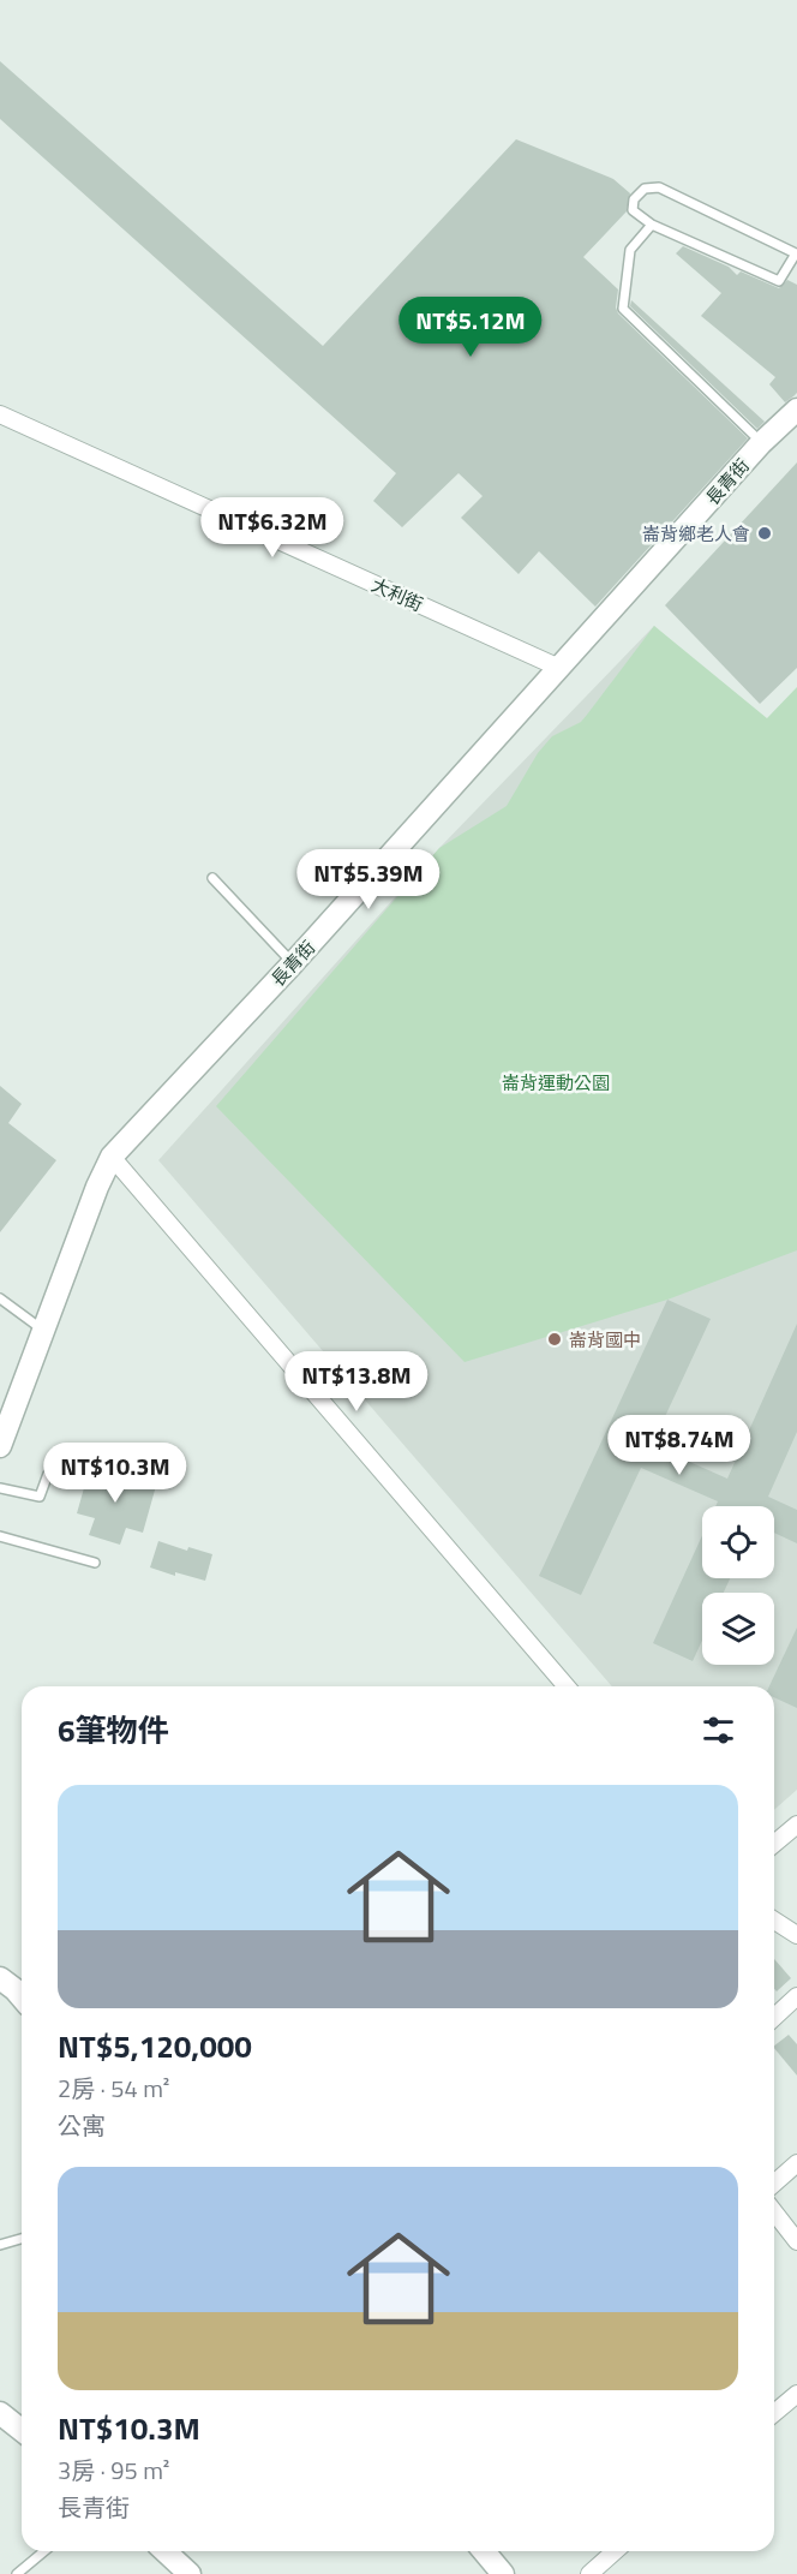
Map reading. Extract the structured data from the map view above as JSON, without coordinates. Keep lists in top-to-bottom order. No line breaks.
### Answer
{"streets":{"street":["長青街","大利街"]},"crossings":[["長青街","大利街"]],"parks":["崙背運動公園"],"places":["崙背鄉老人會","崙背國中"],"page":{"price":["NT$5.12M","NT$6.32M","NT$5.39M","NT$13.8M","NT$8.74M","NT$10.3M"],"heading":"6筆物件","list":[{"name":"NT$5,120,000","note":"2房 · 54 m² · 公寓"},{"name":"NT$10.3M","note":"3房 · 95 m² · 長青街"}]}}
